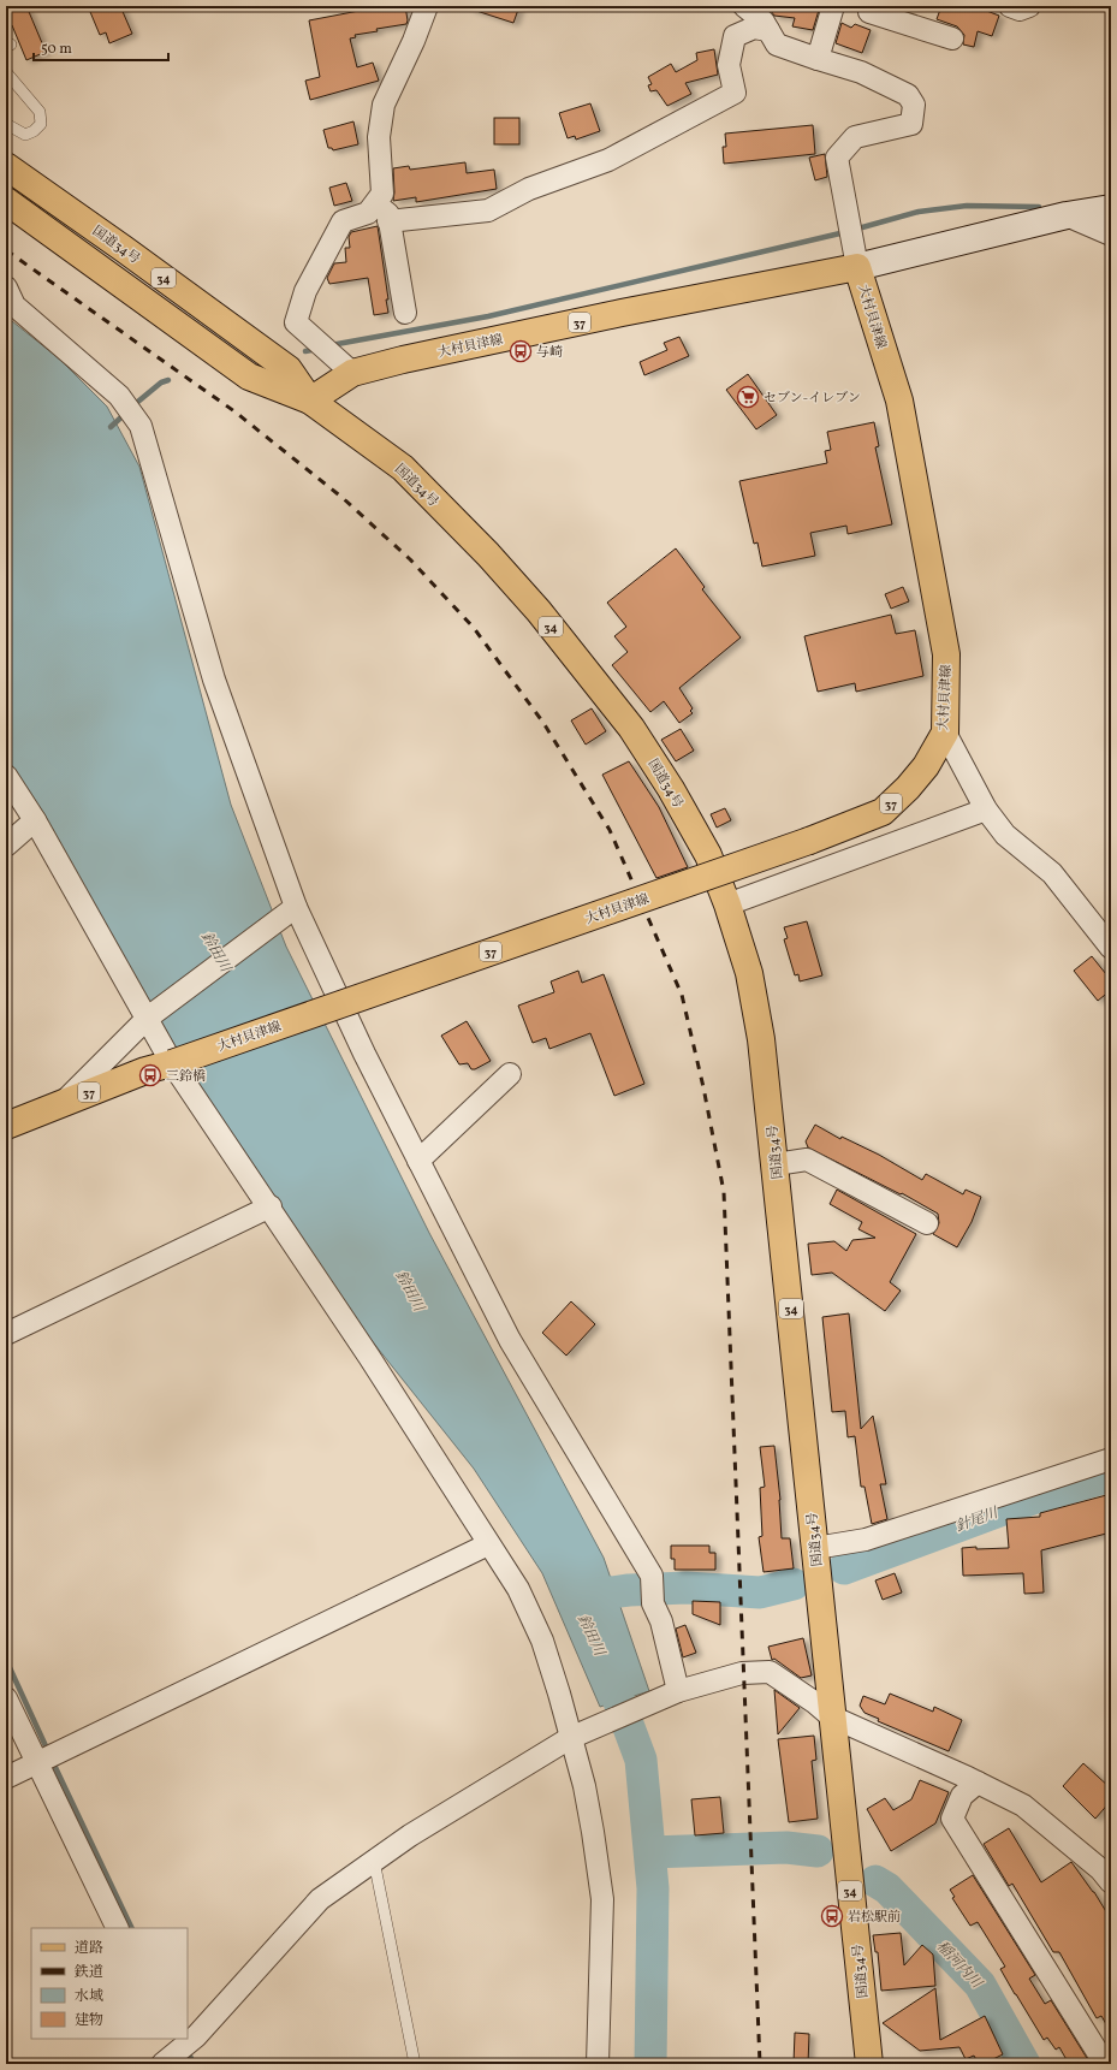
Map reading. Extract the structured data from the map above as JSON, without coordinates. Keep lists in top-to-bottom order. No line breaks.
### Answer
{"streets":{"main road":["国道34号","34","大村貝津線","37"]},"crossings":[["国道34号","大村貝津線"]],"water":["鈴田川","針尾川","稲河内川"],"places":{"bus stop":["与崎","三鈴橋","岩松駅前"],"supermarket":["セブン-イレブン"]},"legend":["道路","鉄道","水域","建物"],"scale_bar":"50 m"}
